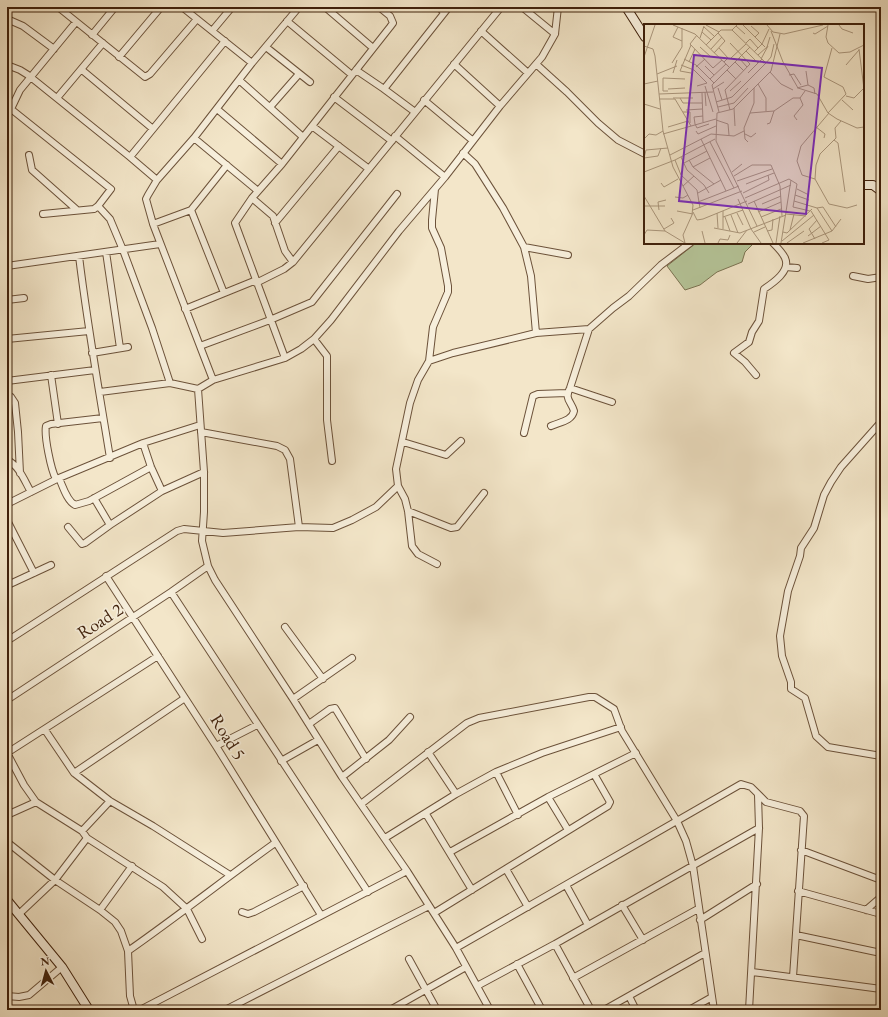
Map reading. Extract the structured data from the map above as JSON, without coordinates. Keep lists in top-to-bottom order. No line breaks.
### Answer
{"streets":{"street":["Road 2","Road 5"]},"crossings":[["Road 2","Road 5"]],"north":"top"}
